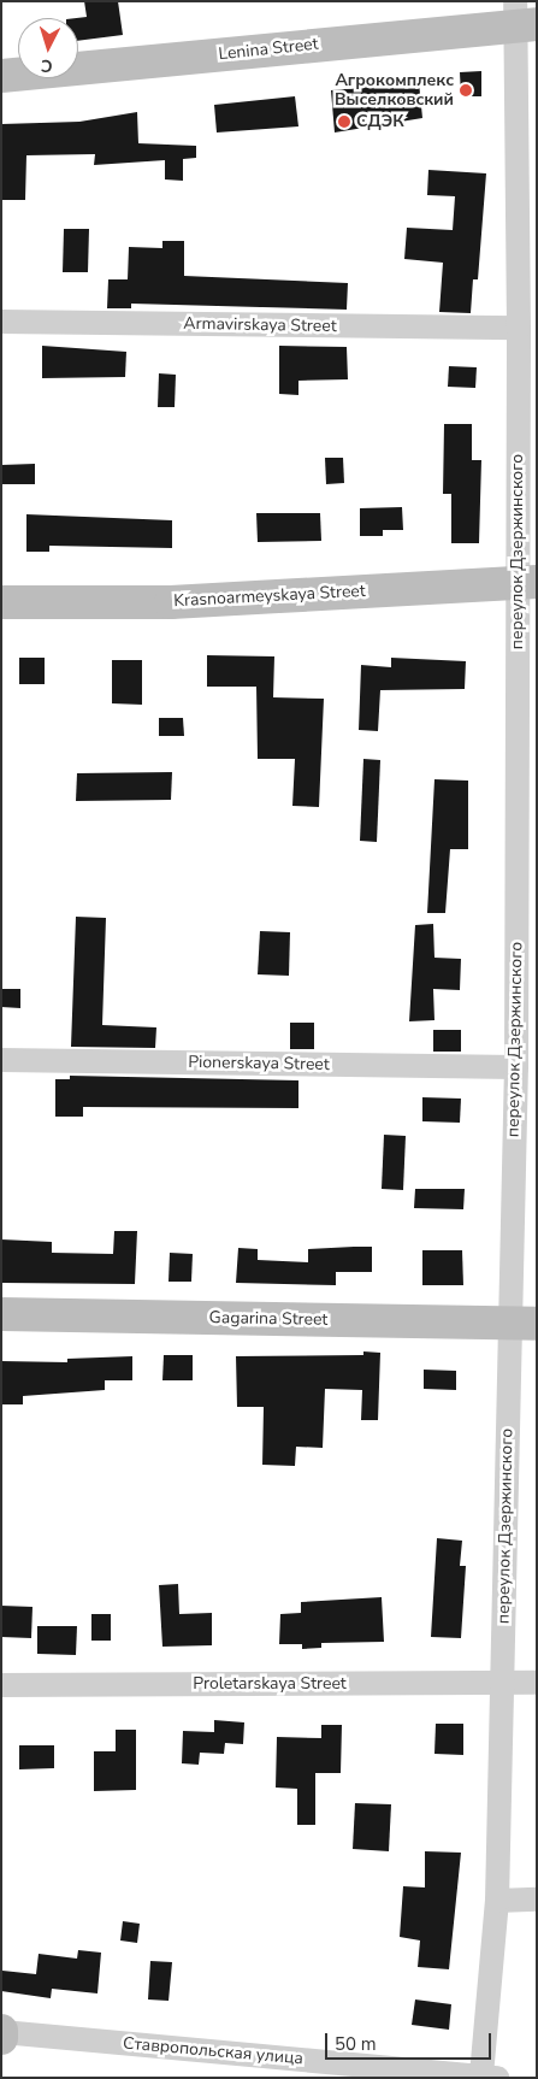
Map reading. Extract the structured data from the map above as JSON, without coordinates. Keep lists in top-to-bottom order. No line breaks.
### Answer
{"streets":{"street":["Lenina Street","Armavirskaya Street","переулок Дзержинского","Krasnoarmeyskaya Street","Pionerskaya Street","Gagarina Street","Proletarskaya Street","Ставропольская улица"]},"crossings":[["Lenina Street","переулок Дзержинского"],["Armavirskaya Street","переулок Дзержинского"],["переулок Дзержинского","Krasnoarmeyskaya Street"],["переулок Дзержинского","Pionerskaya Street"],["переулок Дзержинского","Gagarina Street"],["переулок Дзержинского","Proletarskaya Street"],["переулок Дзержинского","Ставропольская улица"]],"places":["Агрокомплекс Выселковский","СДЭК"],"scale_bar":"50 m","north":"bottom"}
